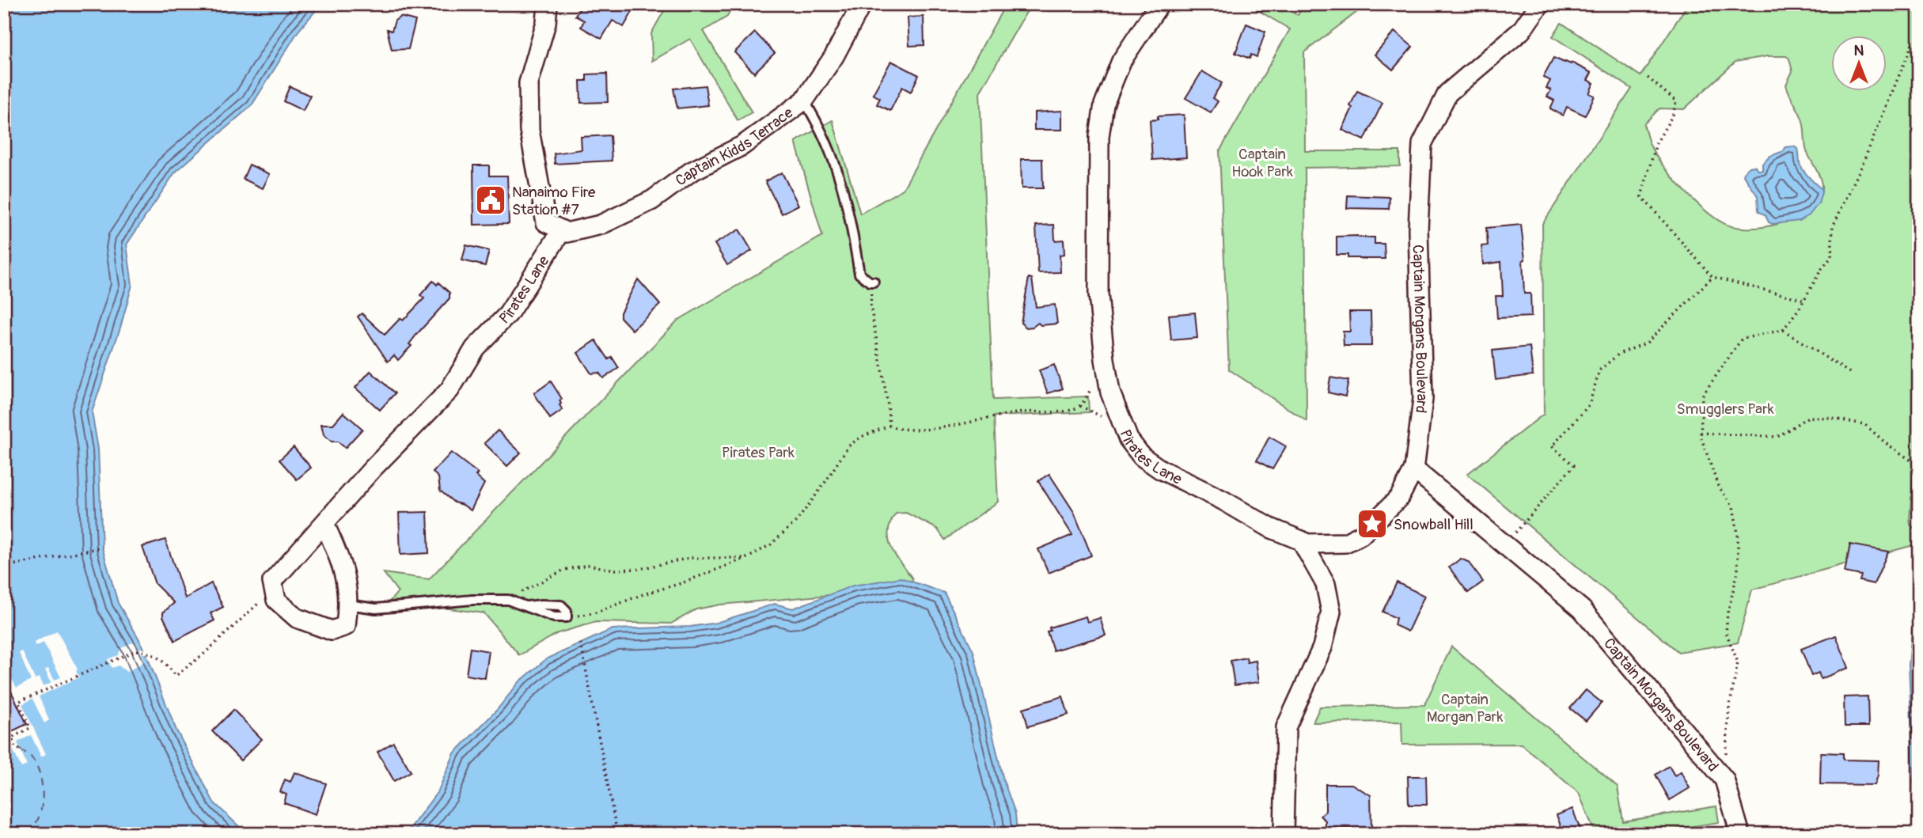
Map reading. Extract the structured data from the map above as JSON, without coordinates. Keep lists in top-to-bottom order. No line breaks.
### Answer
{"streets":{"street":["Captain Kidds Terrace","Pirates Lane","Captain Morgans Boulevard"]},"crossings":[["Captain Kidds Terrace","Pirates Lane"],["Pirates Lane","Captain Morgans Boulevard"]],"parks":["Captain Hook Park","Smugglers Park","Pirates Park","Captain Morgan Park"],"places":{"public building":["Nanaimo Fire Station #7"],"place":["Snowball Hill"]},"north":"top"}
